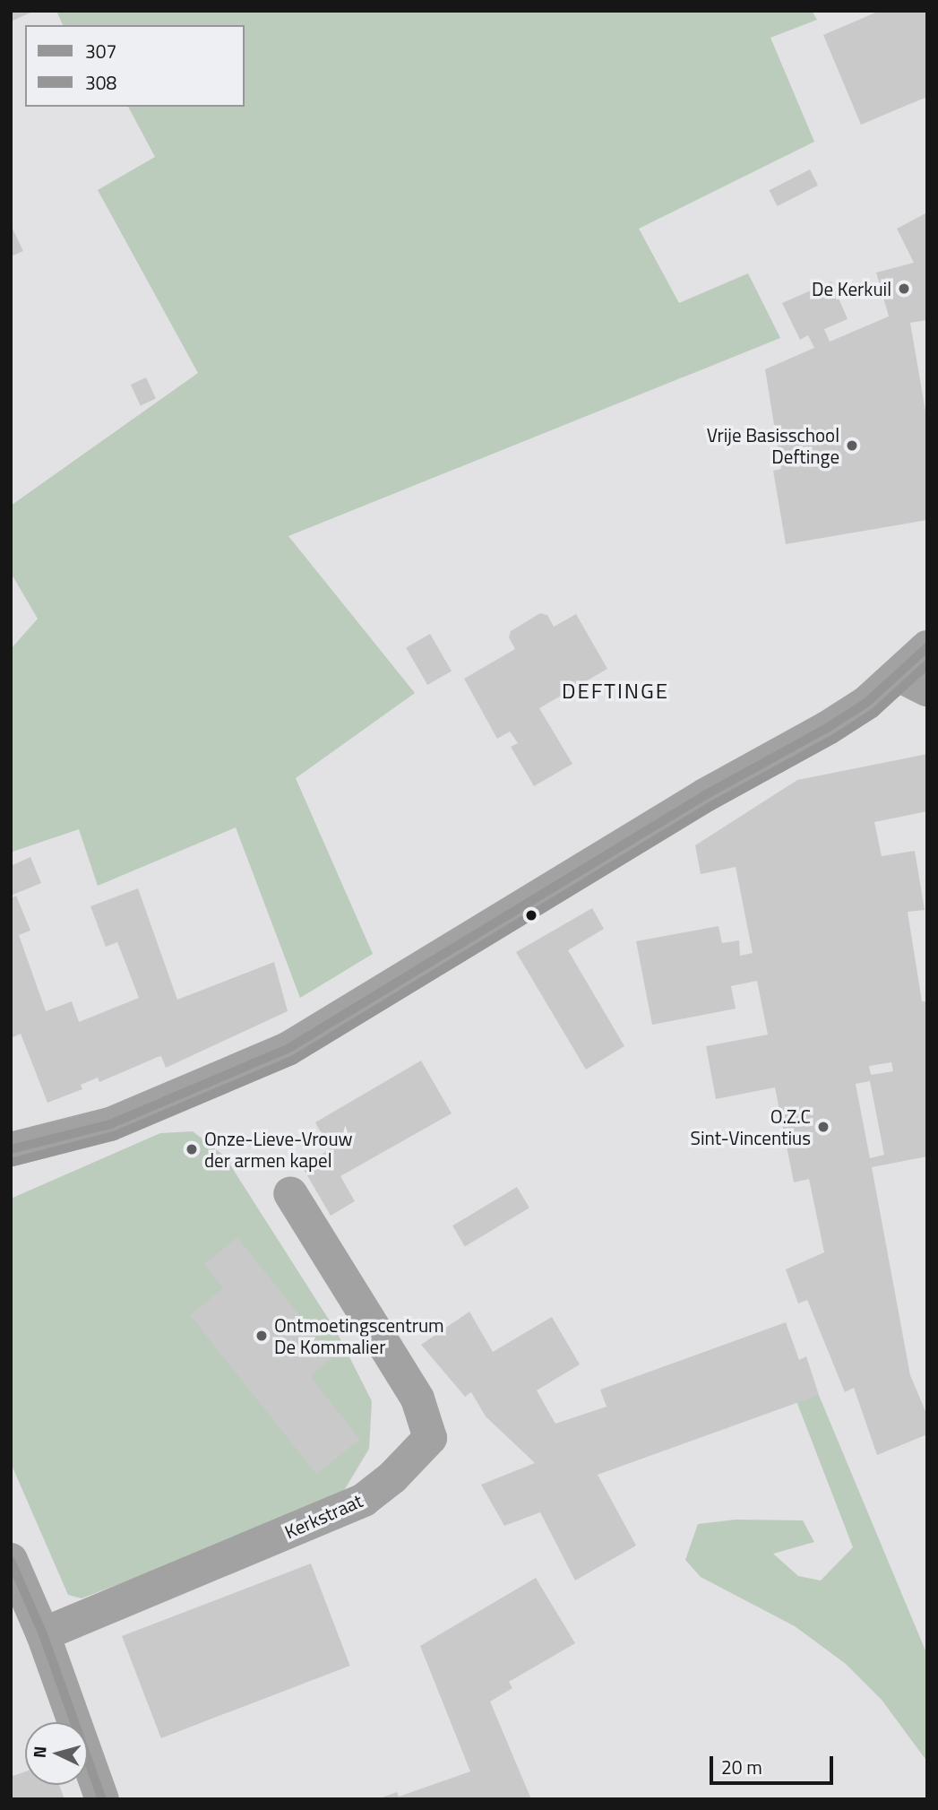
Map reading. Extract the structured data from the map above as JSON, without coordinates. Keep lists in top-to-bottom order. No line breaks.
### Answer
{"streets":{"street":["Kerkstraat"]},"districts":["DEFTINGE"],"places":["De Kerkuil","Vrije Basisschool Deftinge","O.Z.C Sint-Vincentius","Onze-Lieve-Vrouw der armen kapel","Ontmoetingscentrum De Kommalier"],"lines":["transit line 307","transit line 308"],"legend":["307","308"],"scale_bar":"20 m","north":"left"}
